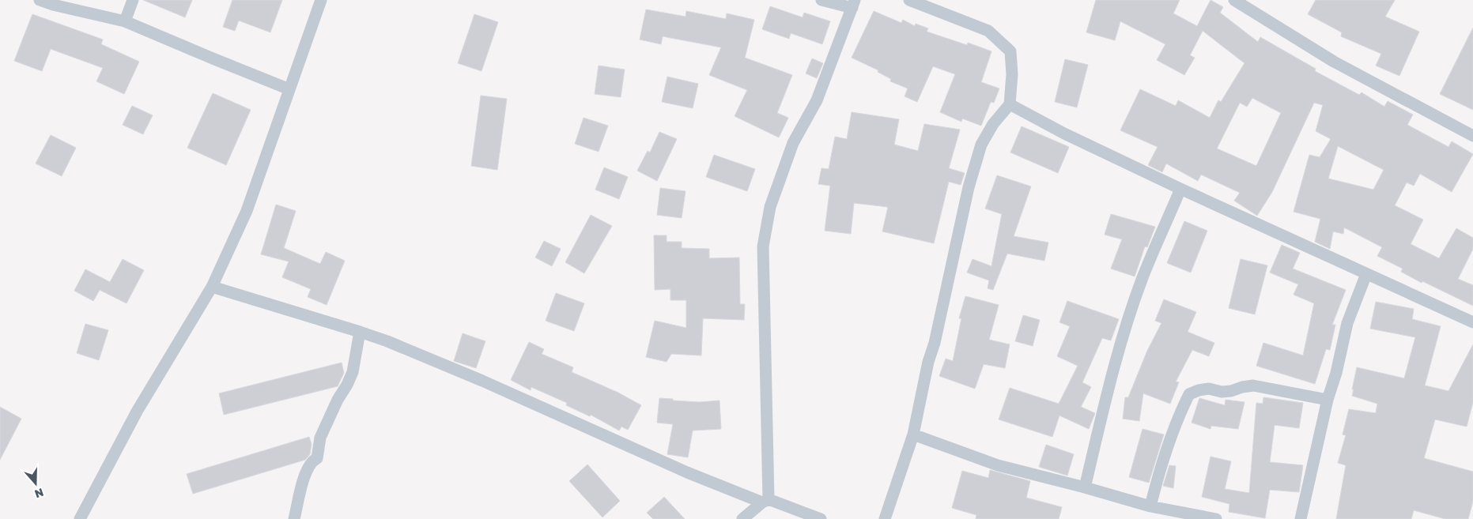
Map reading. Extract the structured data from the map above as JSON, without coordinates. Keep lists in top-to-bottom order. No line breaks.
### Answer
{"north":"bottom"}
